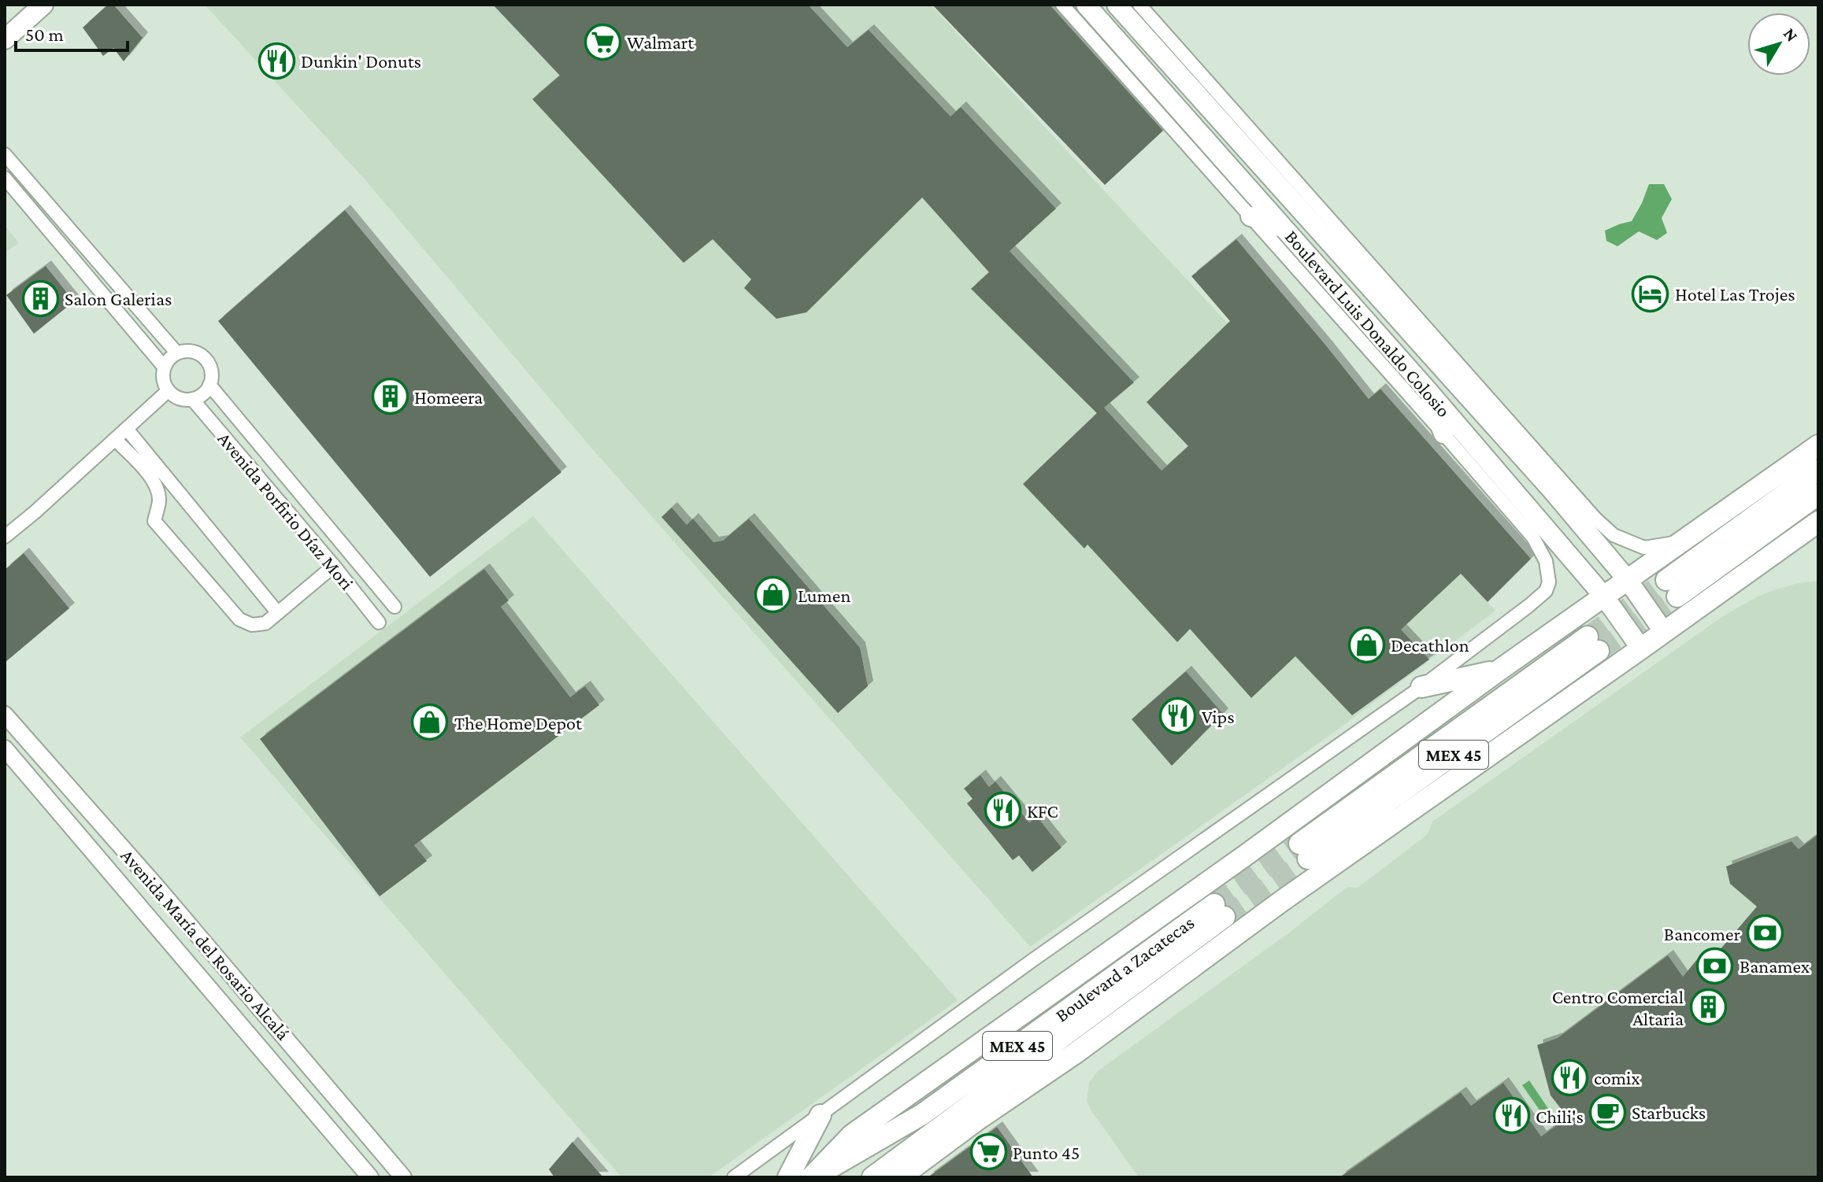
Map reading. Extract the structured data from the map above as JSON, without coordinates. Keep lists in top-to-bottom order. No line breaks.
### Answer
{"streets":{"main road":["Boulevard Luis Donaldo Colosio","MEX 45","Boulevard a Zacatecas"],"street":["Avenida Porfirio Díaz Mori","Avenida María del Rosario Alcalá"]},"places":{"supermarket":["Walmart","Punto 45"],"restaurant":["Dunkin' Donuts","Vips","KFC","comix","Chili's"],"hotel":["Hotel Las Trojes"],"building":["Salon Galerias","Homeera","Centro Comercial Altaria"],"shop":["Lumen","Decathlon","The Home Depot"],"bank":["Bancomer","Banamex"],"cafe":["Starbucks"]},"scale_bar":"50 m","north":"top right"}
